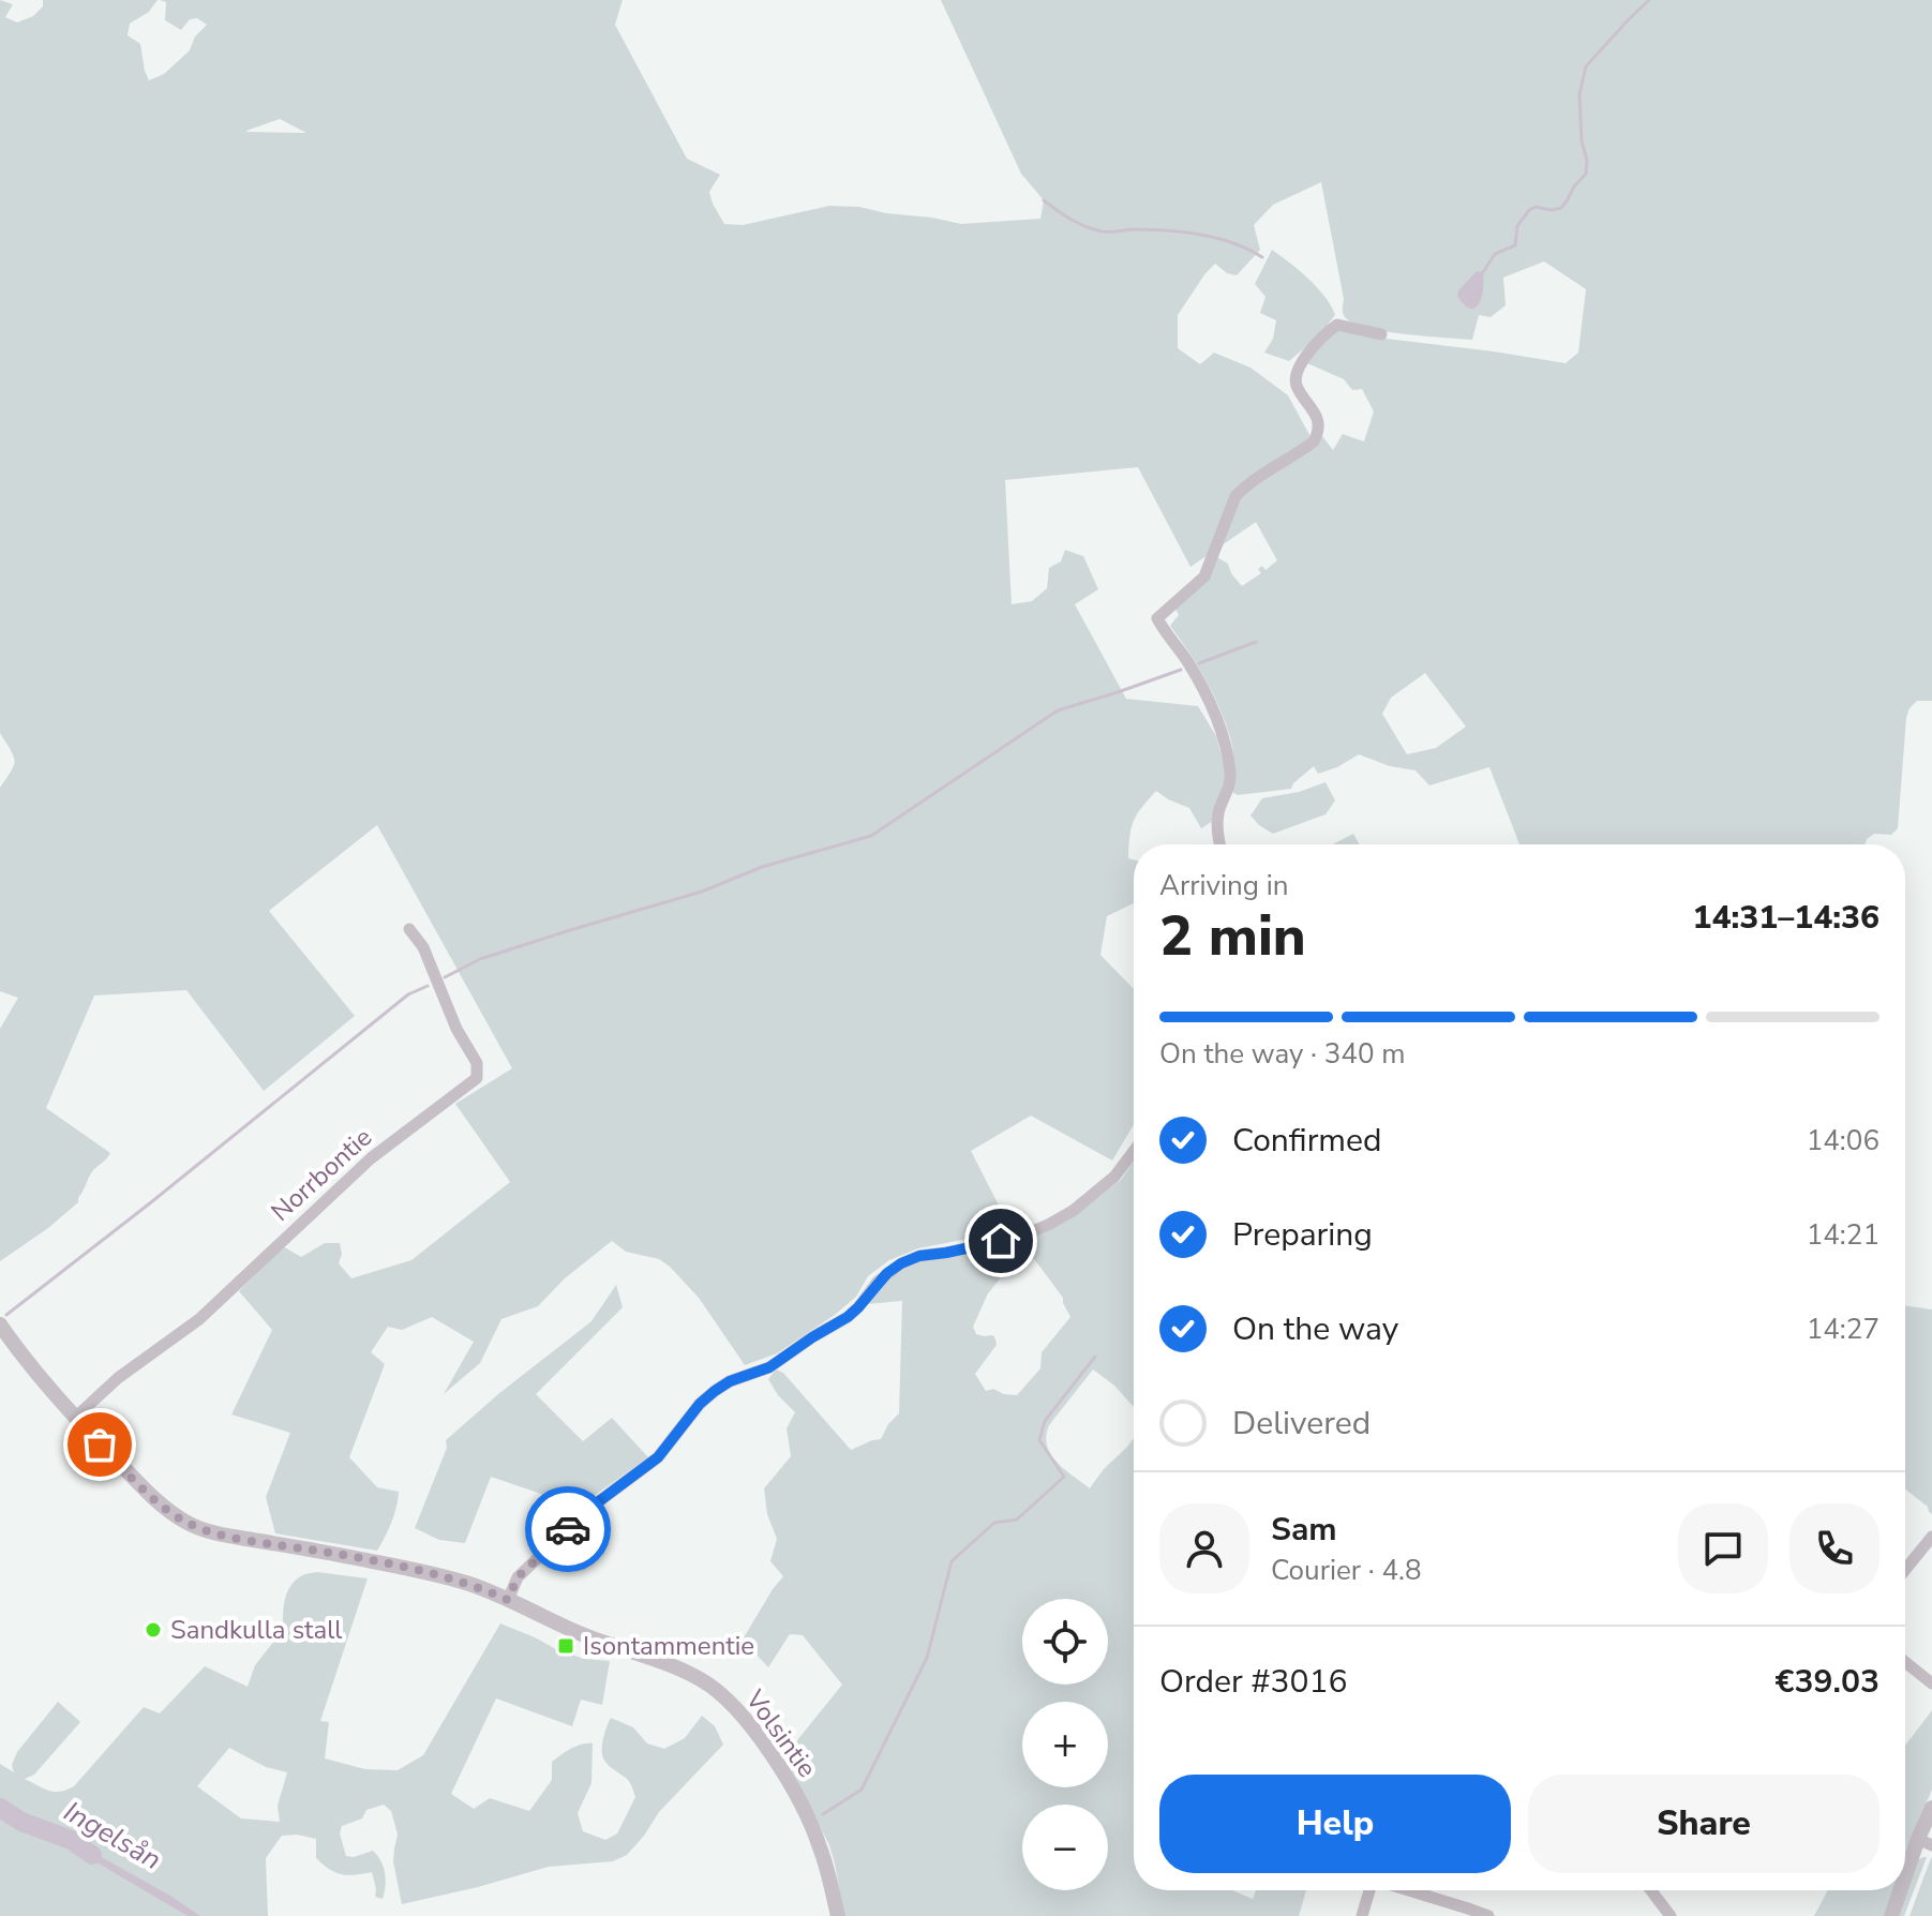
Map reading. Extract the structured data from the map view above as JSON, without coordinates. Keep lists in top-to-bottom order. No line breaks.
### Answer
{"streets":{"street":["Norrbontie","Volsintie"]},"crossings":[["Norrbontie","Volsintie"]],"water":["Ingelsån"],"places":{"other":["Sandkulla stall"],"transit":["Isontammentie"]},"page":{"heading":["2 min","Arriving in","14:31–14:36"],"panel":["Sam","Courier · 4.8","Order #3016","€39.03"],"bar":"On the way · 340 m","list":[["Confirmed","14:06"],["Preparing","14:21"],["On the way","14:27"],"Delivered"],"map_buttons":["+","−"],"buttons":["Help","Share"]}}
